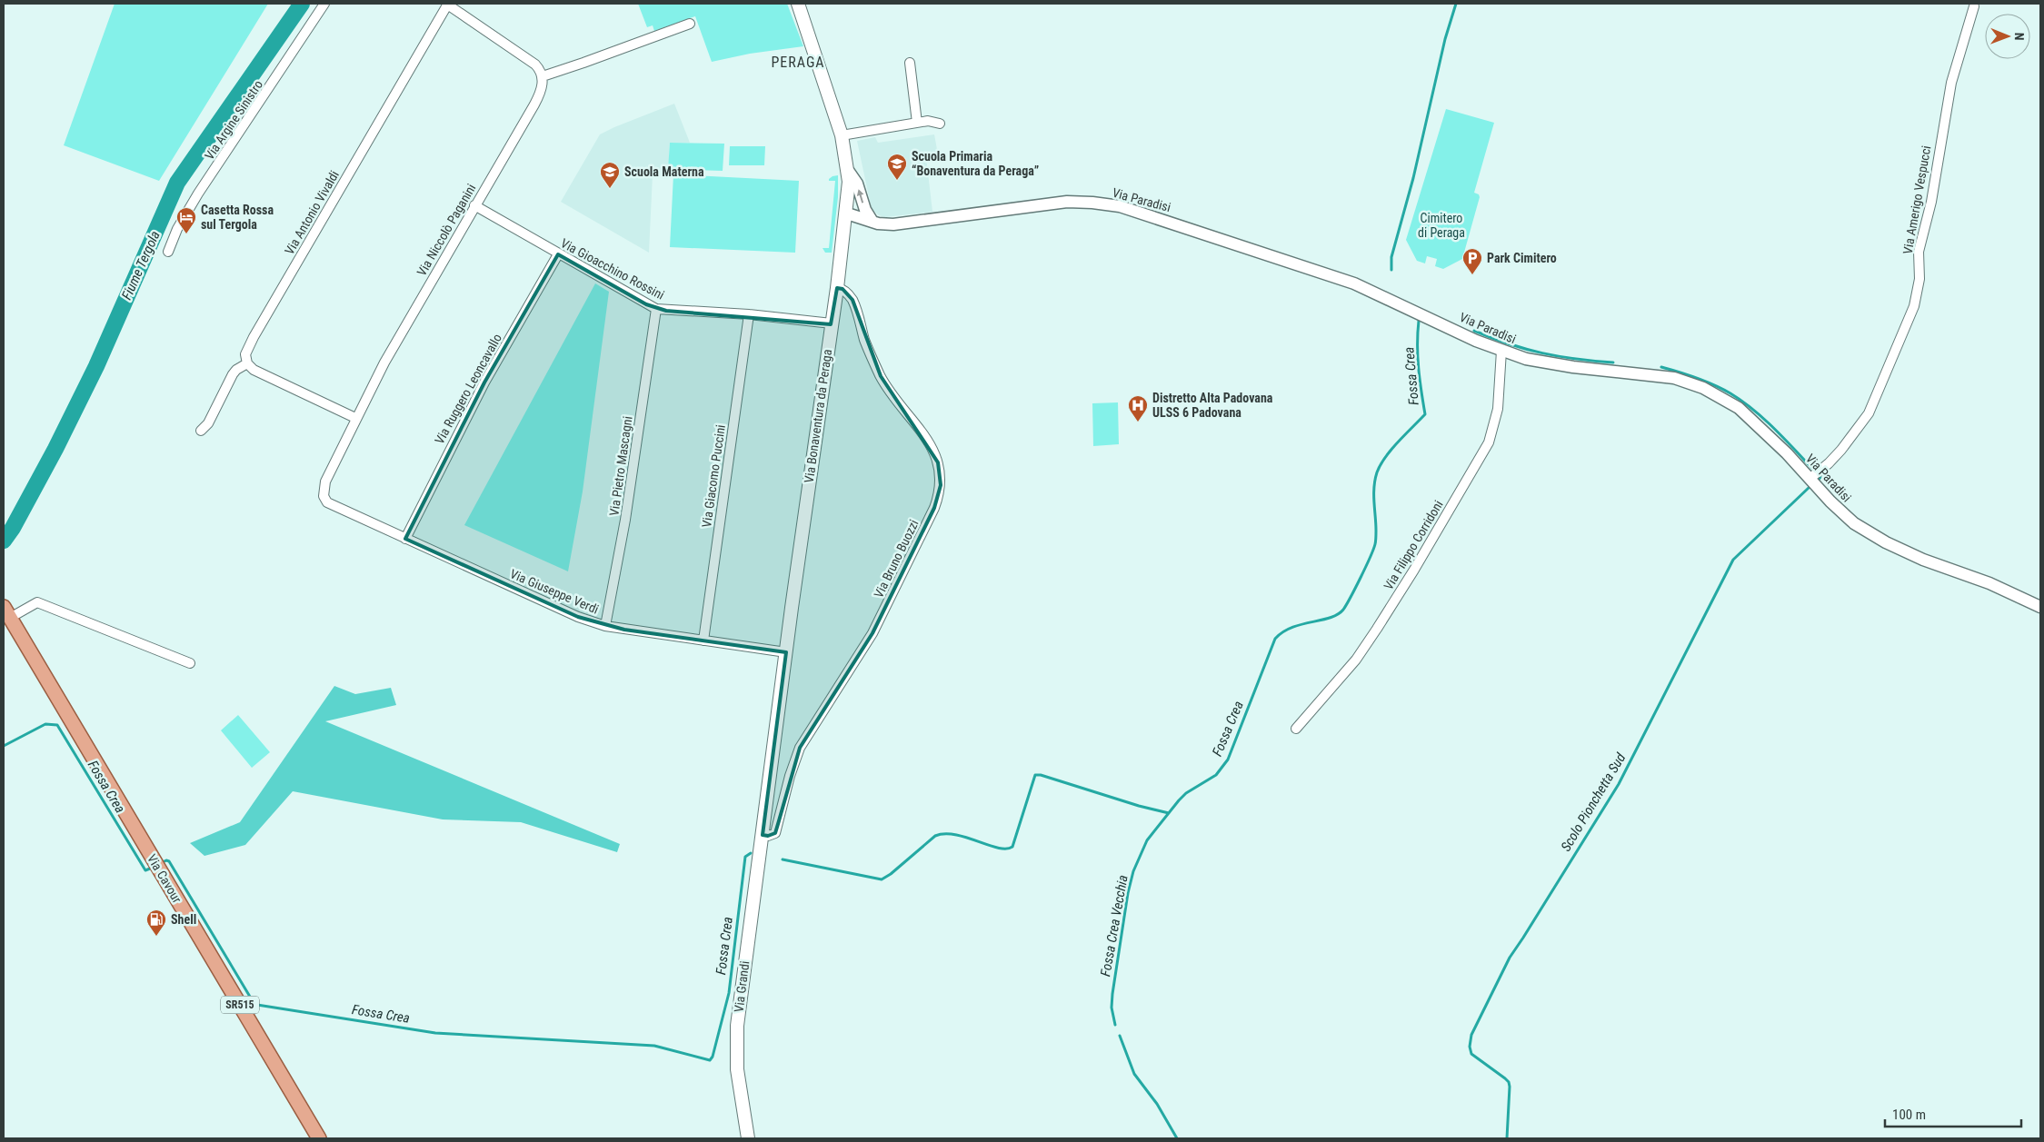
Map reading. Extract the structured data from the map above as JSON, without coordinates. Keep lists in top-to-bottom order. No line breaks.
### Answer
{"streets":{"main road":["Via Bonaventura da Peraga","Via Cavour","Via Grandi","SR515"],"street":["Via Argine Sinistro","Via Paradisi","Via Amerigo Vespucci","Via Antonio Vivaldi","Via Niccolò Paganini","Via Gioacchino Rossini","Via Ruggero Leoncavallo","Via Pietro Mascagni","Via Giacomo Puccini","Via Filippo Corridoni","Via Bruno Buozzi","Via Giuseppe Verdi"]},"crossings":[["Via Paradisi","Via Amerigo Vespucci"],["Via Paradisi","Via Bonaventura da Peraga"],["Via Paradisi","Via Filippo Corridoni"],["Via Niccolò Paganini","Via Gioacchino Rossini"],["Via Niccolò Paganini","Via Giuseppe Verdi"],["Via Gioacchino Rossini","Via Ruggero Leoncavallo"],["Via Gioacchino Rossini","Via Bonaventura da Peraga"],["Via Gioacchino Rossini","Via Pietro Mascagni"],["Via Gioacchino Rossini","Via Giacomo Puccini"],["Via Ruggero Leoncavallo","Via Giuseppe Verdi"],["Via Bonaventura da Peraga","Via Bruno Buozzi"],["Via Bonaventura da Peraga","Via Giuseppe Verdi"],["Via Bonaventura da Peraga","Via Grandi"],["Via Pietro Mascagni","Via Giuseppe Verdi"],["Via Giacomo Puccini","Via Giuseppe Verdi"],["Via Bruno Buozzi","Via Grandi"]],"districts":["PERAGA"],"water":["Fiume Tergola","Fossa Crea","Scolo Pionchetta Sud","Fossa Crea Vecchia"],"parks":["Cimitero di Peraga"],"places":{"school or university":["Scuola Primaria “Bonaventura da Peraga”","Scuola Materna"],"hotel":["Casetta Rossa sul Tergola"],"parking":["Park Cimitero"],"hospital":["Distretto Alta Padovana ULSS 6 Padovana"],"fuel station":["Shell"]},"scale_bar":"100 m","north":"right"}
